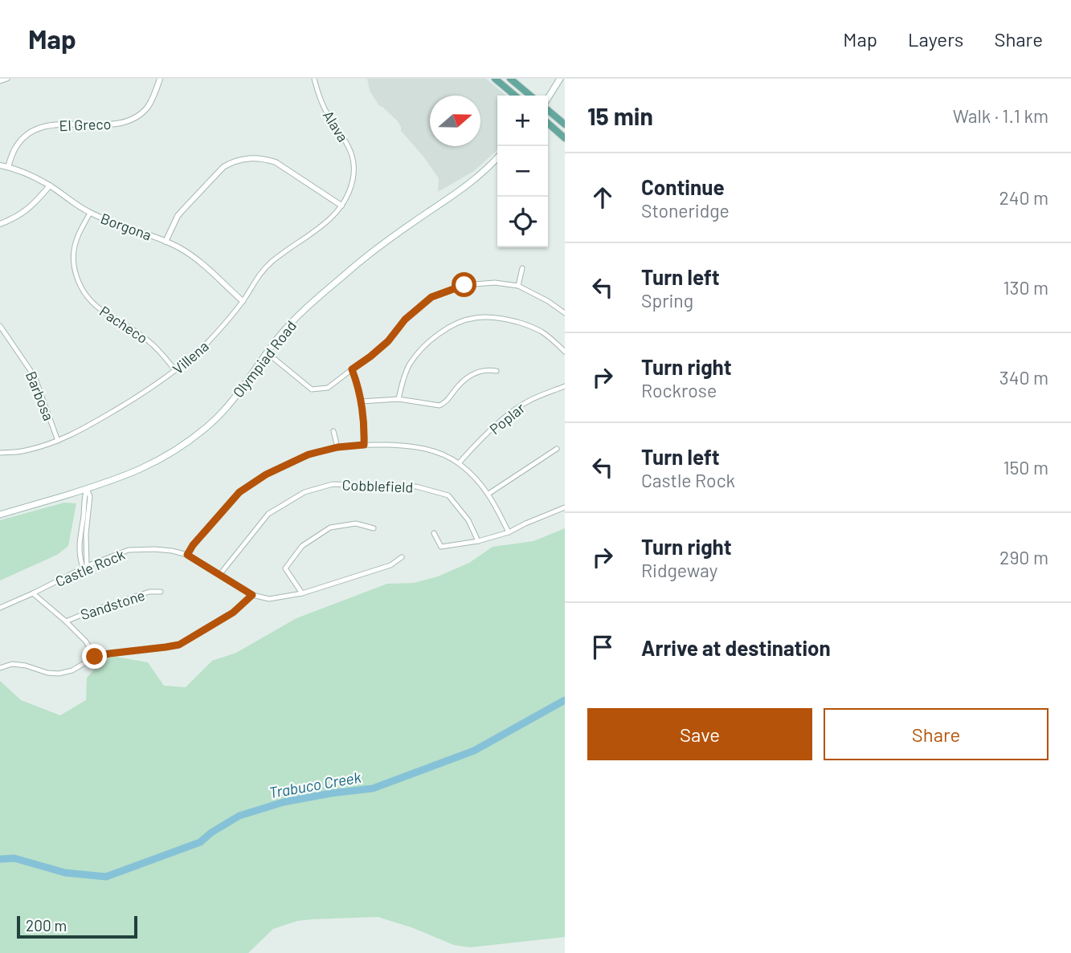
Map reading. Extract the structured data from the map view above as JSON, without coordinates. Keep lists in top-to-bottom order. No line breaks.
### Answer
{"streets":{"main road":["Olympiad Road"],"street":["El Greco","Alava","Borgona","Pacheco","Villena","Barbosa","Poplar","Cobblefield","Castle Rock","Sandstone"]},"crossings":[["El Greco","Borgona"],["Alava","Villena"],["Borgona","Pacheco"],["Borgona","Villena"],["Pacheco","Villena"],["Villena","Barbosa"],["Cobblefield","Castle Rock"]],"water":["Trabuco Creek"],"scale_bar":"200 m","north":"right","page":{"header":"Map","nav":["Map","Layers","Share"],"heading":["15 min","Walk · 1.1 km"],"map_buttons":["+","−"],"list":[["Continue","Stoneridge","240 m"],["Turn left","Spring","130 m"],["Turn right","Rockrose","340 m"],["Turn left","Castle Rock","150 m"],["Turn right","Ridgeway","290 m"],"Arrive at destination"],"buttons":["Save","Share"],"scale":"200 m"}}
